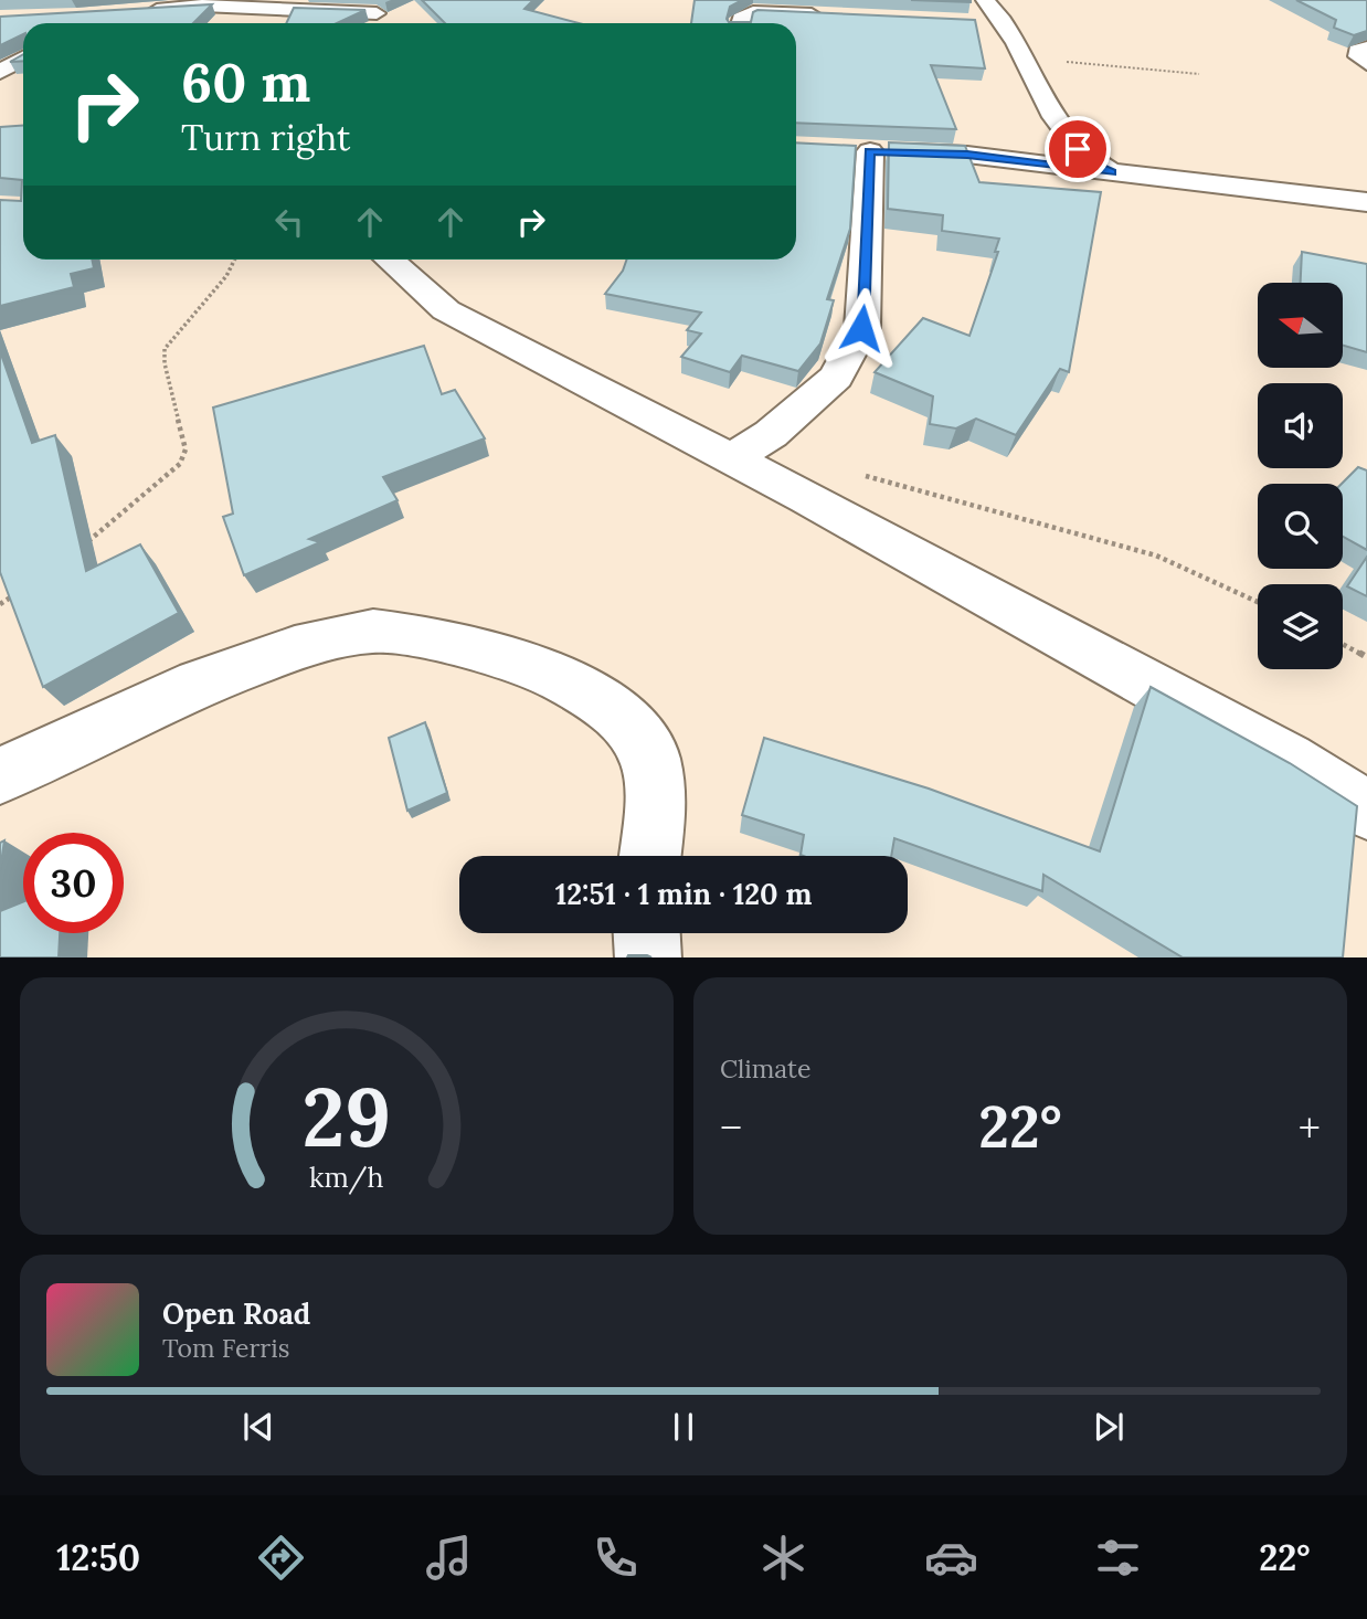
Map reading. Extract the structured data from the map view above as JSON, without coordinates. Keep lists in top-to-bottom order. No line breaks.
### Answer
{"north":"left","page":{"turn":["60 m","Turn right"],"limit":"30","trip":"12:51 · 1 min · 120 m","tile":"Climate","heat":["−","22°","+"],"song":["Open Road","Tom Ferris"],"tabs":["12:50","22°"],"gauge":["29","km/h"]}}
